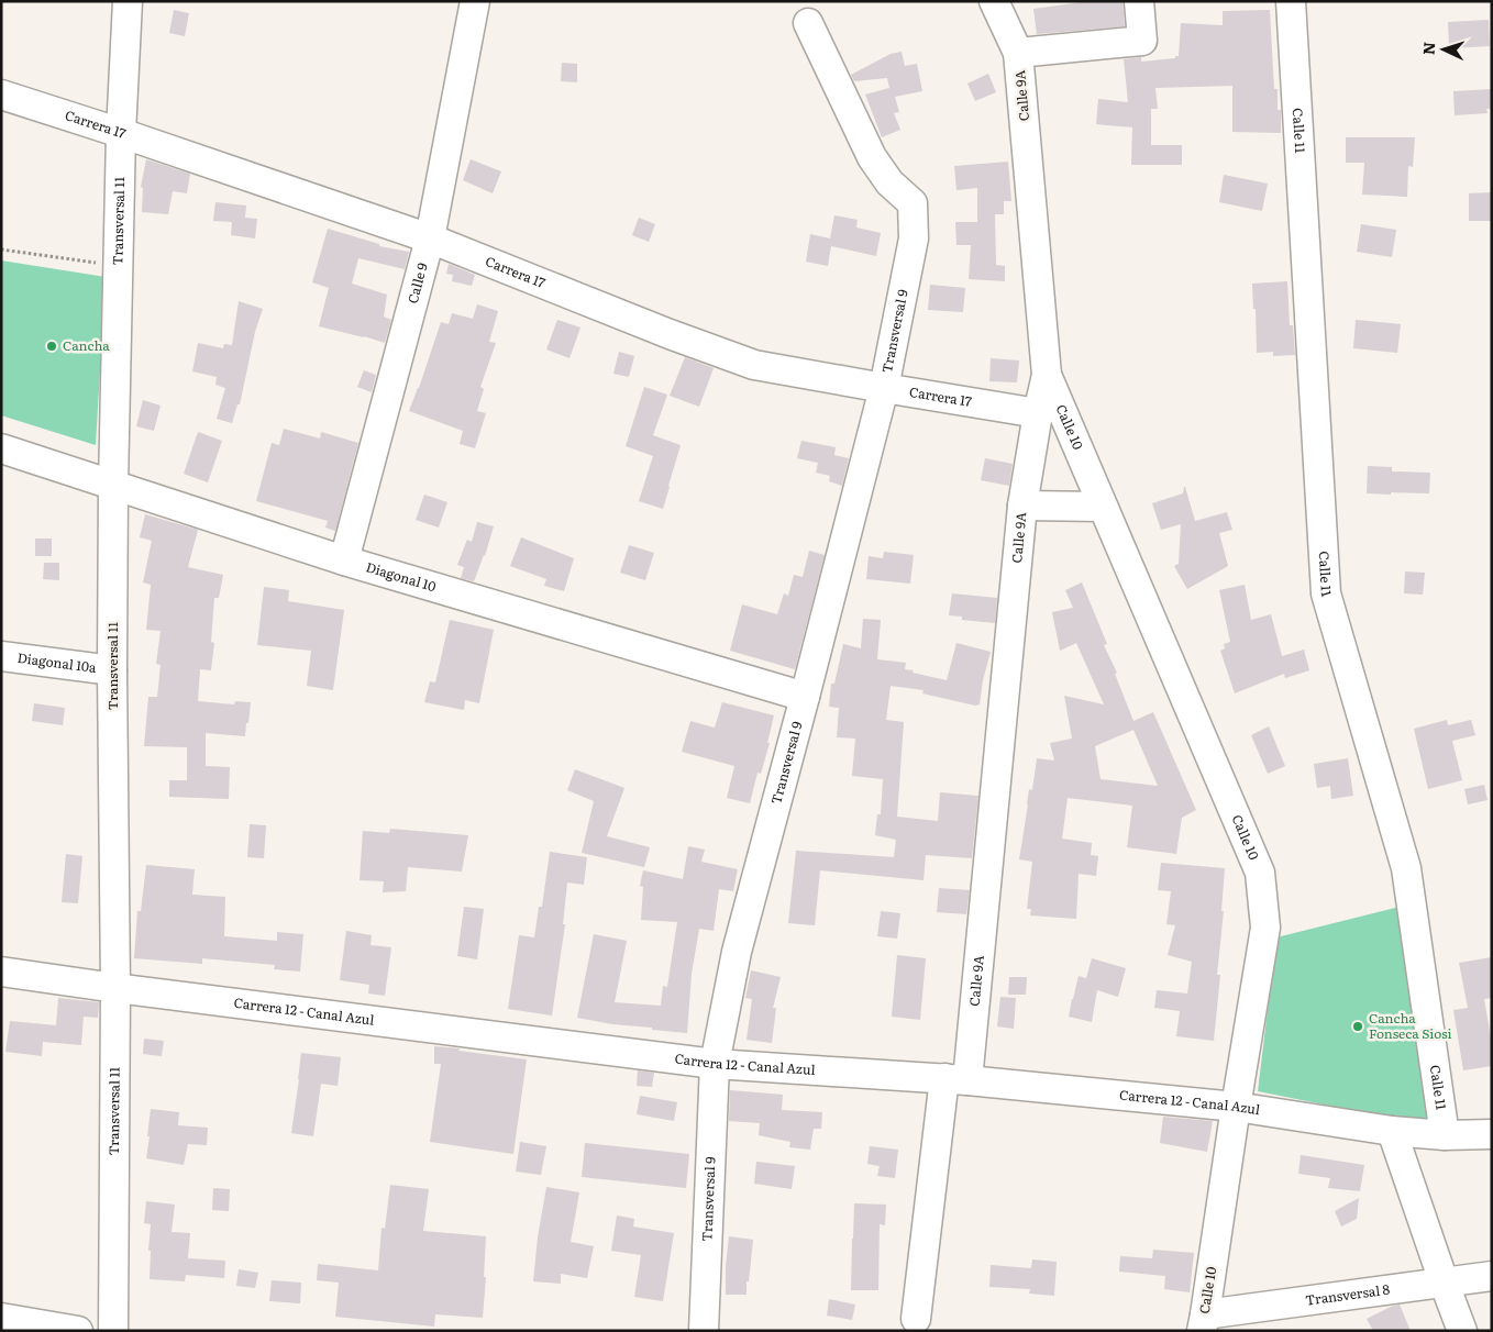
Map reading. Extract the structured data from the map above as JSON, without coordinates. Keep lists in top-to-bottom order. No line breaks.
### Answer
{"streets":{"street":["Calle 9A","Carrera 17","Calle 11","Transversal 11","Calle 9","Transversal 9","Calle 10","Diagonal 10","Diagonal 10a","Carrera 12 - Canal Azul","Transversal 8"]},"crossings":[["Calle 9A","Carrera 17"],["Calle 9A","Calle 10"],["Calle 9A","Carrera 12 - Canal Azul"],["Carrera 17","Transversal 11"],["Carrera 17","Calle 9"],["Carrera 17","Transversal 9"],["Calle 11","Carrera 12 - Canal Azul"],["Transversal 11","Diagonal 10"],["Transversal 11","Diagonal 10a"],["Transversal 11","Carrera 12 - Canal Azul"],["Calle 9","Diagonal 10"],["Transversal 9","Diagonal 10"],["Transversal 9","Carrera 12 - Canal Azul"],["Calle 10","Carrera 12 - Canal Azul"],["Calle 10","Transversal 8"]],"places":["Cancha","Cancha Fonseca Siosi"],"north":"left"}
